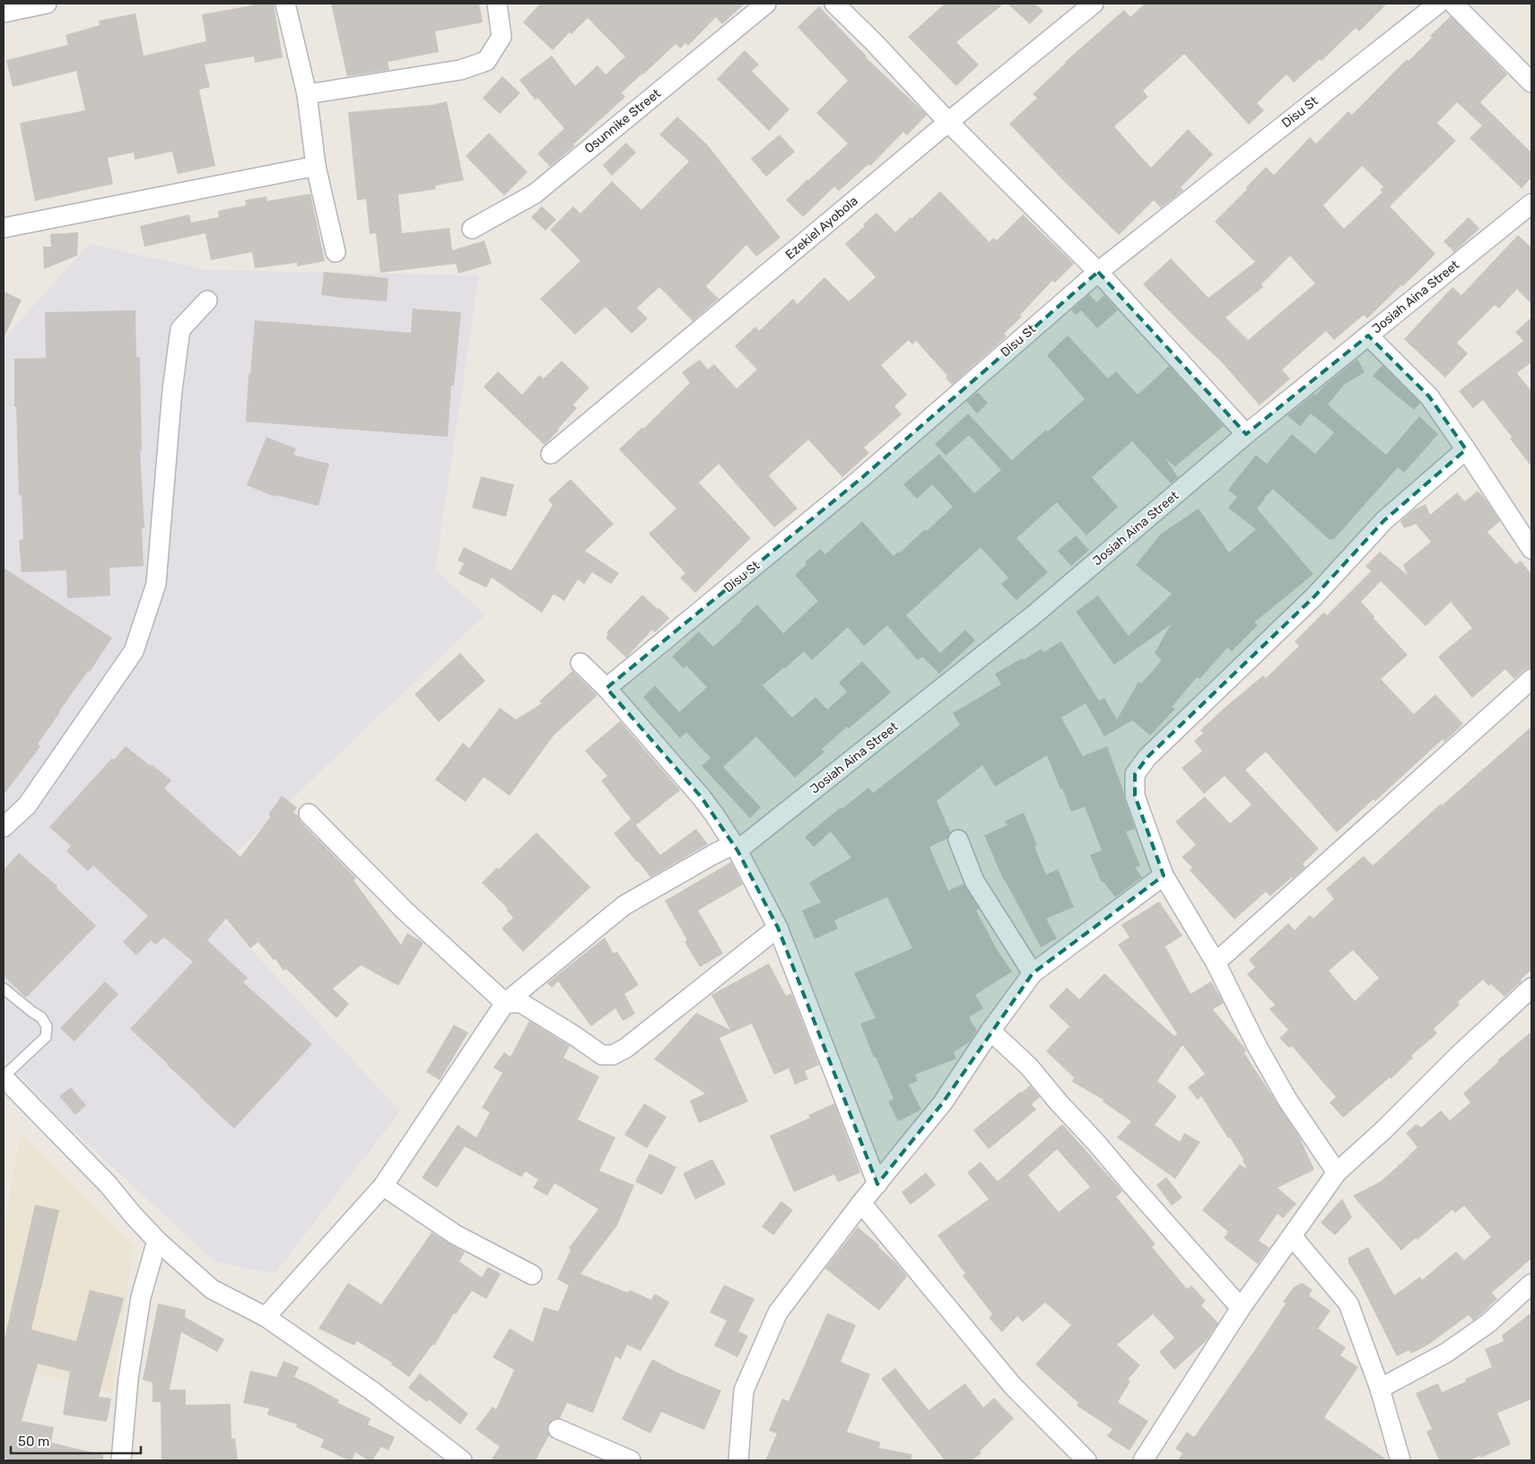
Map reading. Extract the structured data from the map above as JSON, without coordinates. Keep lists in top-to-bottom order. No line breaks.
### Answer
{"streets":{"street":["Disu St","Osunnike Street","Ezekiel Ayobola","Josiah Aina Street"]},"scale_bar":"50 m"}
